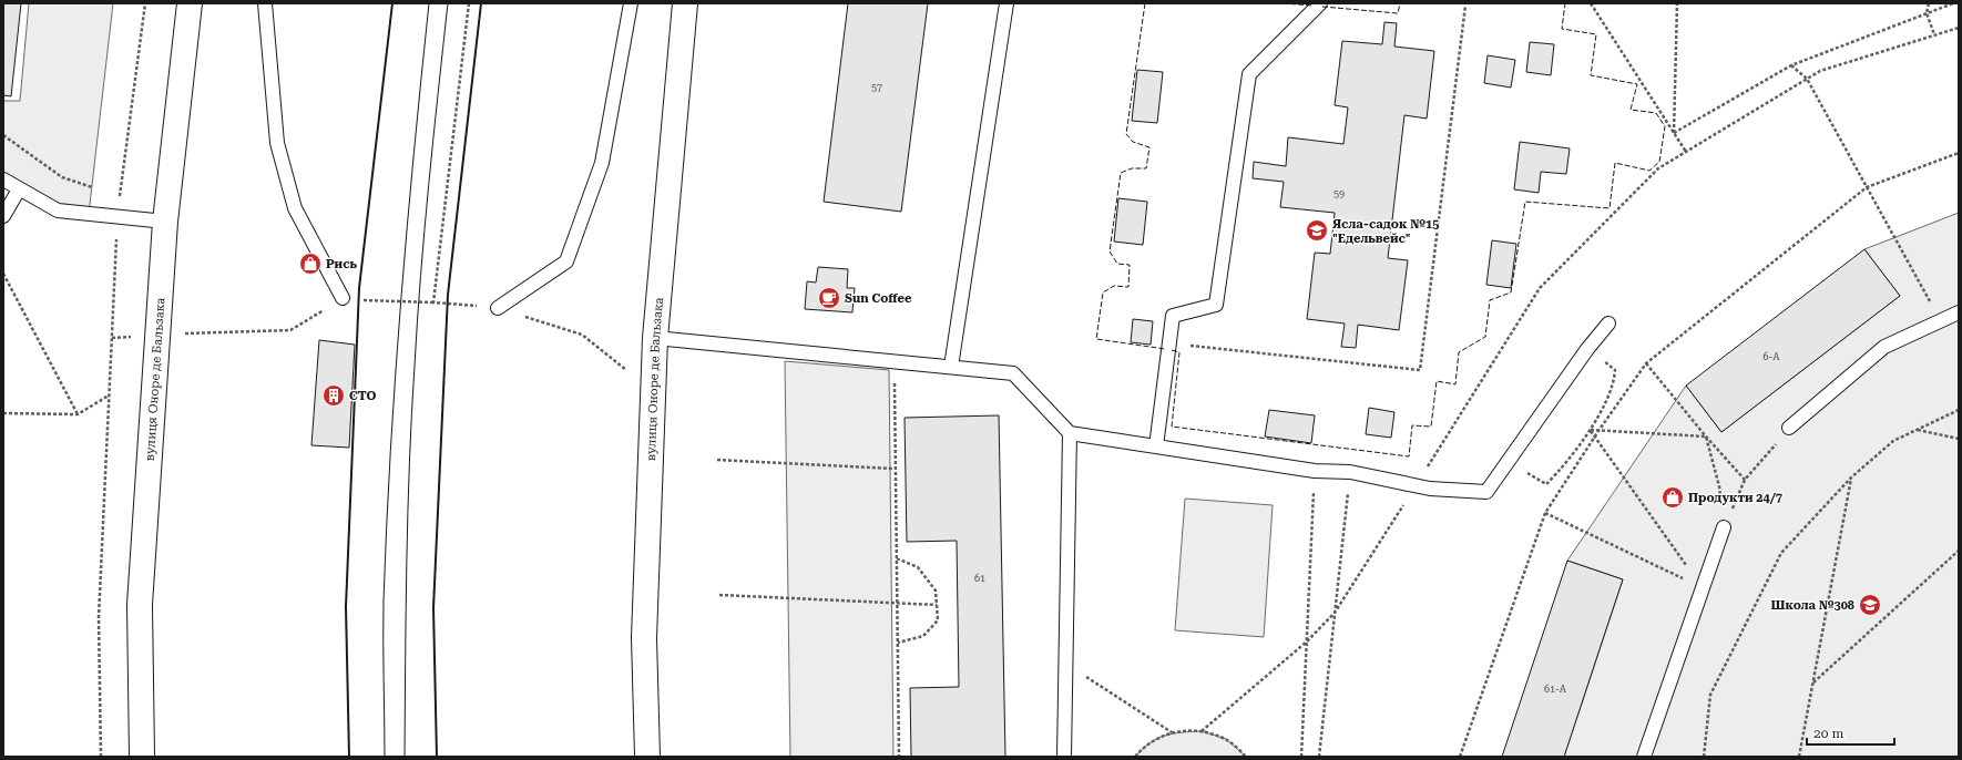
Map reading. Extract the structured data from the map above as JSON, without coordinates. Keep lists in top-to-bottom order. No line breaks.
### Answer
{"streets":{"street":["вулиця Оноре де Бальзака"]},"places":{"school or university":["Ясла-садок №15 \"Едельвейс\"","Школа №308"],"shop":["Рись","Продукти 24/7"],"cafe":["Sun Coffee"],"building":["СТО"]},"house_numbers":["57","59","6-А","61","61-А"],"scale_bar":"20 m"}
